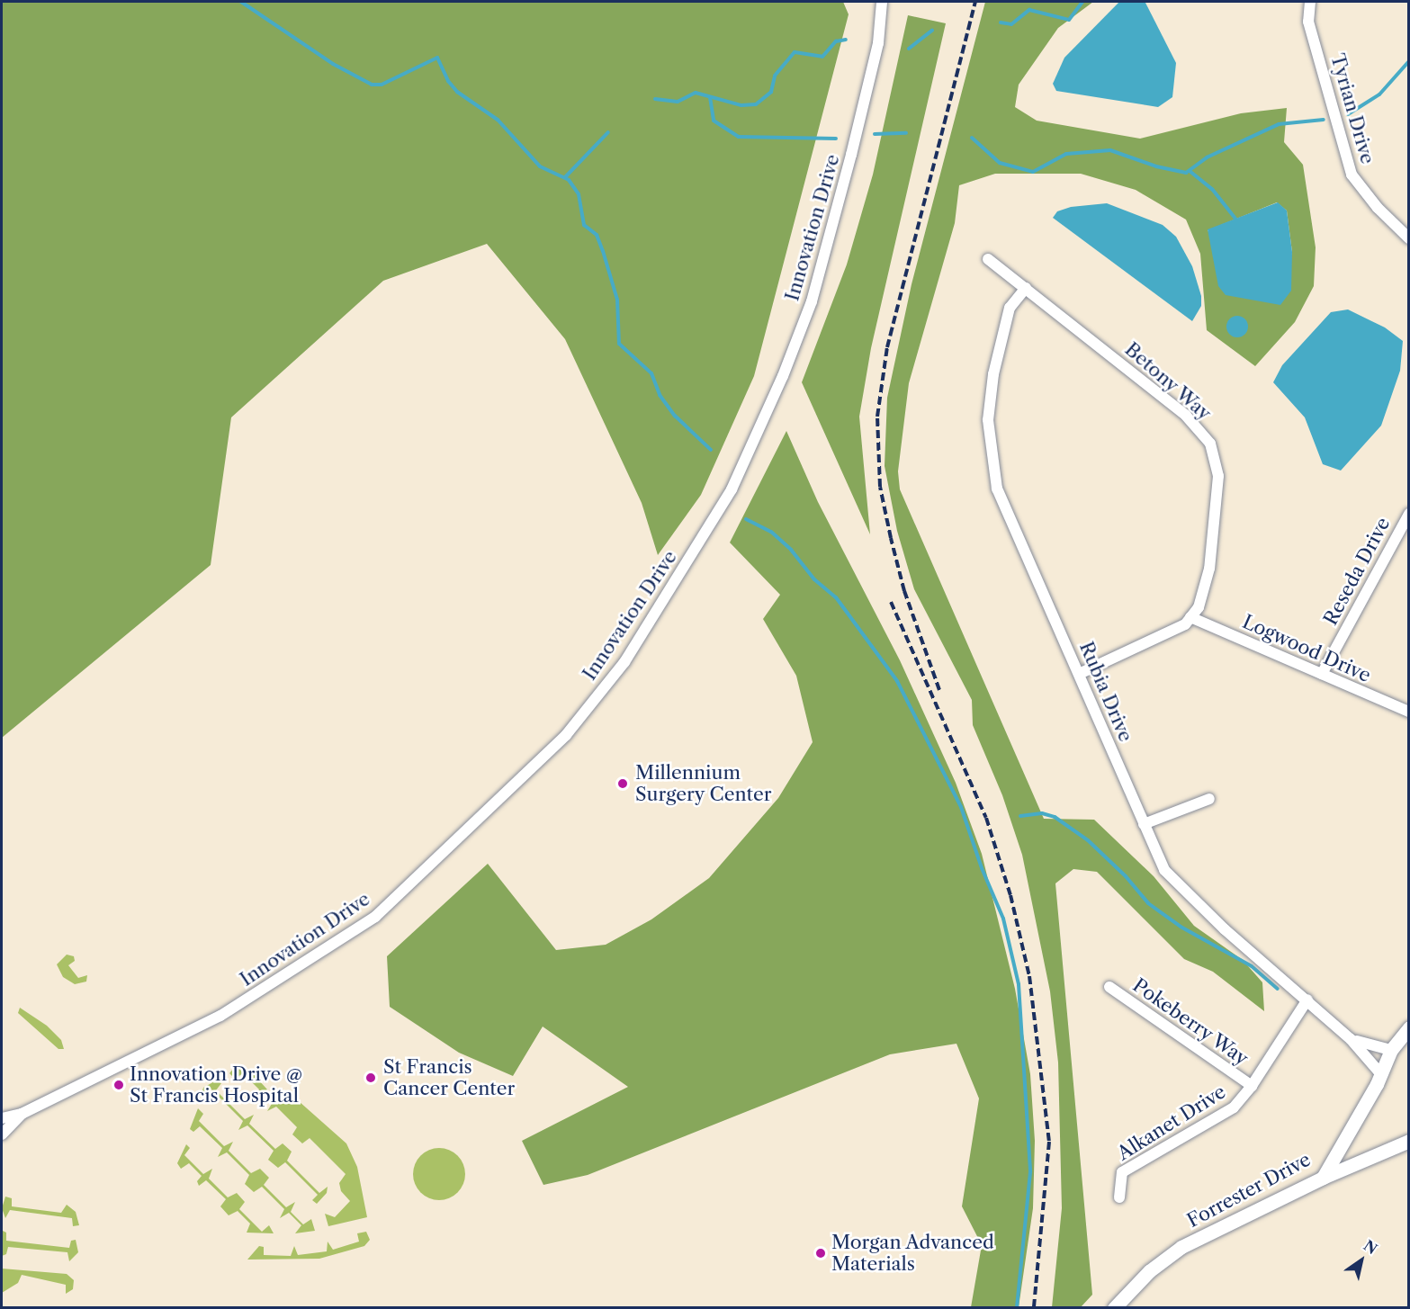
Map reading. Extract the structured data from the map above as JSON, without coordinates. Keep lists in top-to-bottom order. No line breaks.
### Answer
{"streets":{"street":["Tyrian Drive","Innovation Drive","Betony Way","Reseda Drive","Logwood Drive","Rubia Drive","Pokeberry Way","Alkanet Drive","Forrester Drive"]},"crossings":[["Betony Way","Logwood Drive"],["Betony Way","Rubia Drive"],["Reseda Drive","Logwood Drive"],["Rubia Drive","Alkanet Drive"],["Rubia Drive","Forrester Drive"],["Pokeberry Way","Alkanet Drive"]],"places":["Millennium Surgery Center","St Francis Cancer Center","Innovation Drive @ St Francis Hospital","Morgan Advanced Materials"],"north":"top right"}
